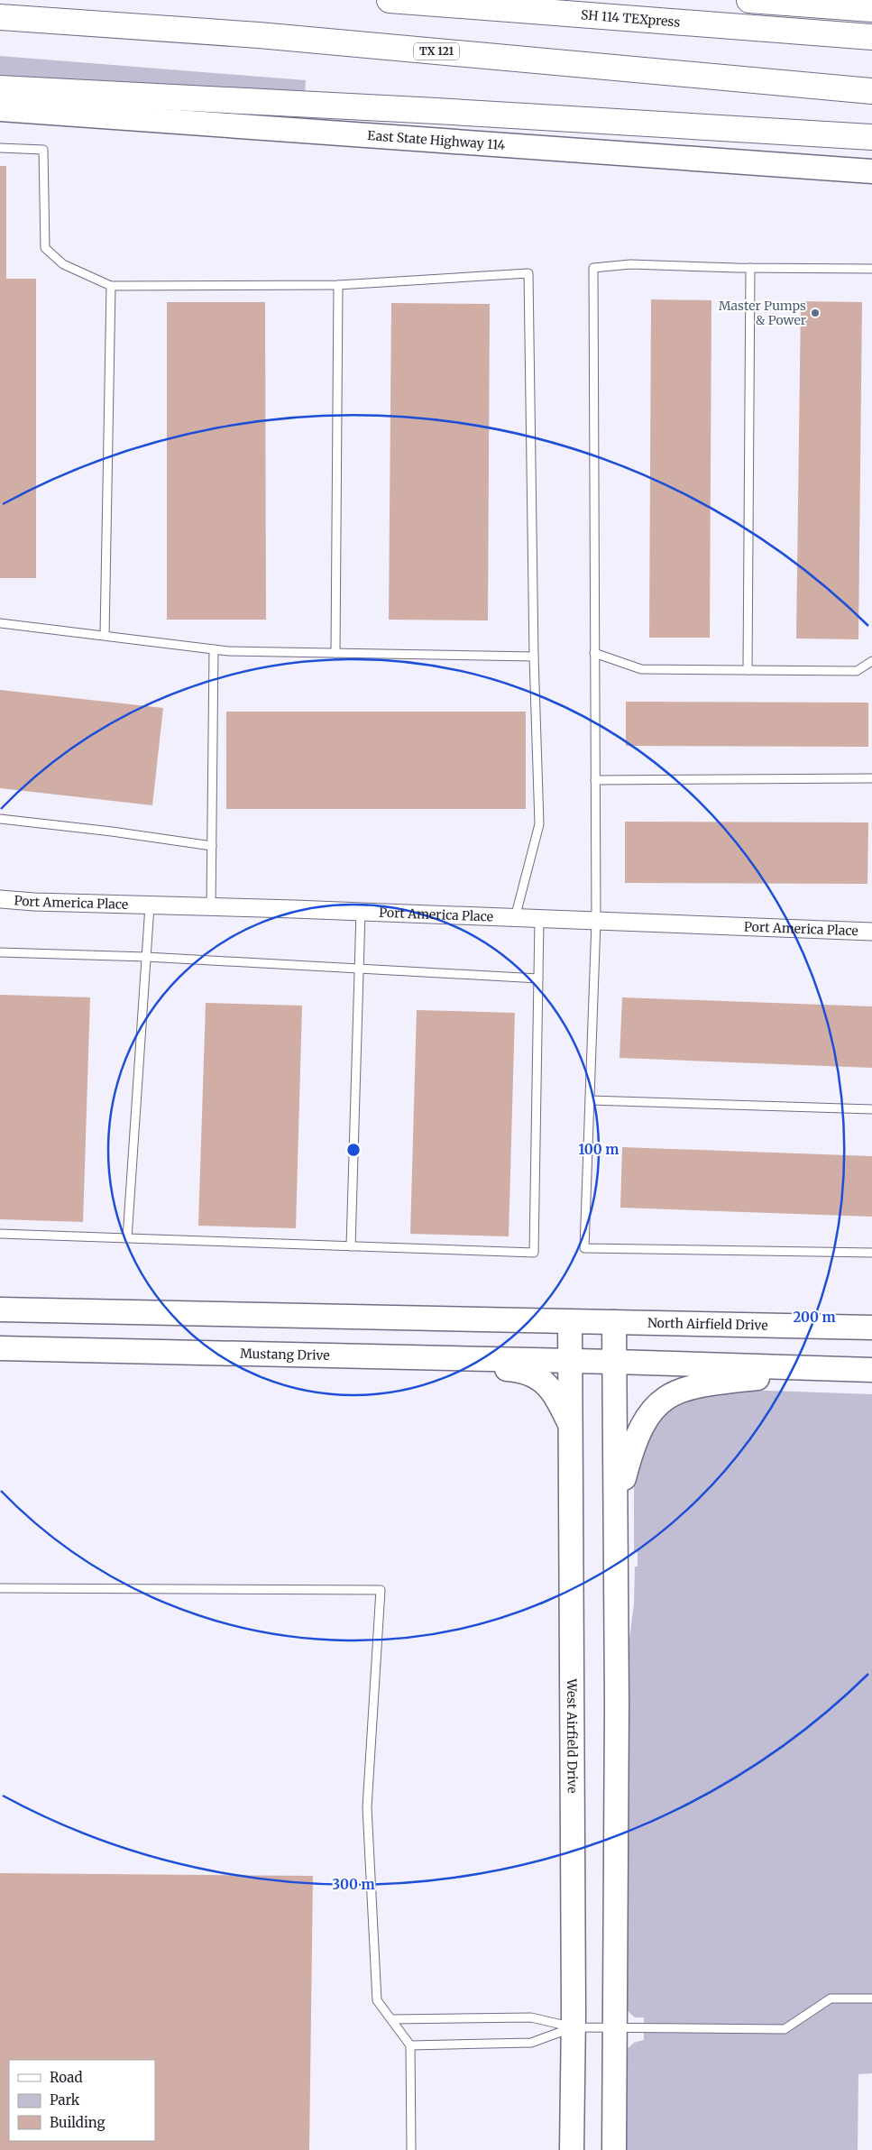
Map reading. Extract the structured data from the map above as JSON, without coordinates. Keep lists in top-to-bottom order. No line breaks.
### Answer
{"streets":{"highway":["SH 114 TEXpress","TX 121"],"main road":["East State Highway 114","North Airfield Drive","Mustang Drive","West Airfield Drive"],"street":["Port America Place"]},"crossings":[["North Airfield Drive","West Airfield Drive"],["Mustang Drive","West Airfield Drive"]],"places":["Master Pumps & Power"],"legend":["Road","Park","Building"],"rings":["100 m","200 m","300 m"]}
